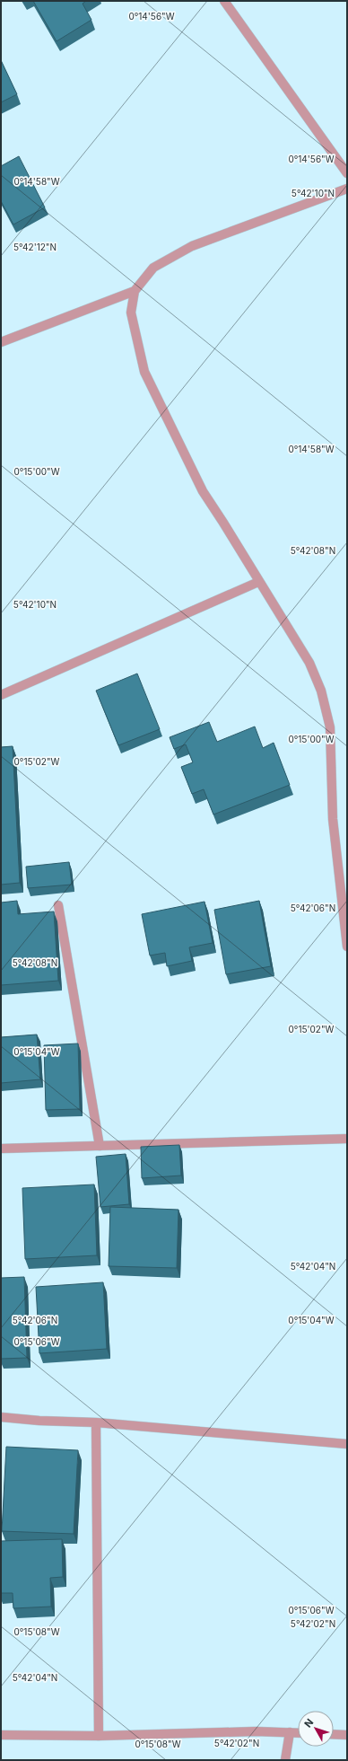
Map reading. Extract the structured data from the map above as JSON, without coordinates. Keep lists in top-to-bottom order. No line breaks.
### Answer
{"north":"top left","coordinates":["0°14'56\"W","0°14'58\"W","5°42'10\"N","5°42'12\"N","0°15'00\"W","5°42'08\"N","0°15'02\"W","5°42'06\"N","0°15'04\"W","5°42'04\"N","0°15'06\"W","5°42'02\"N","0°15'08\"W"]}
